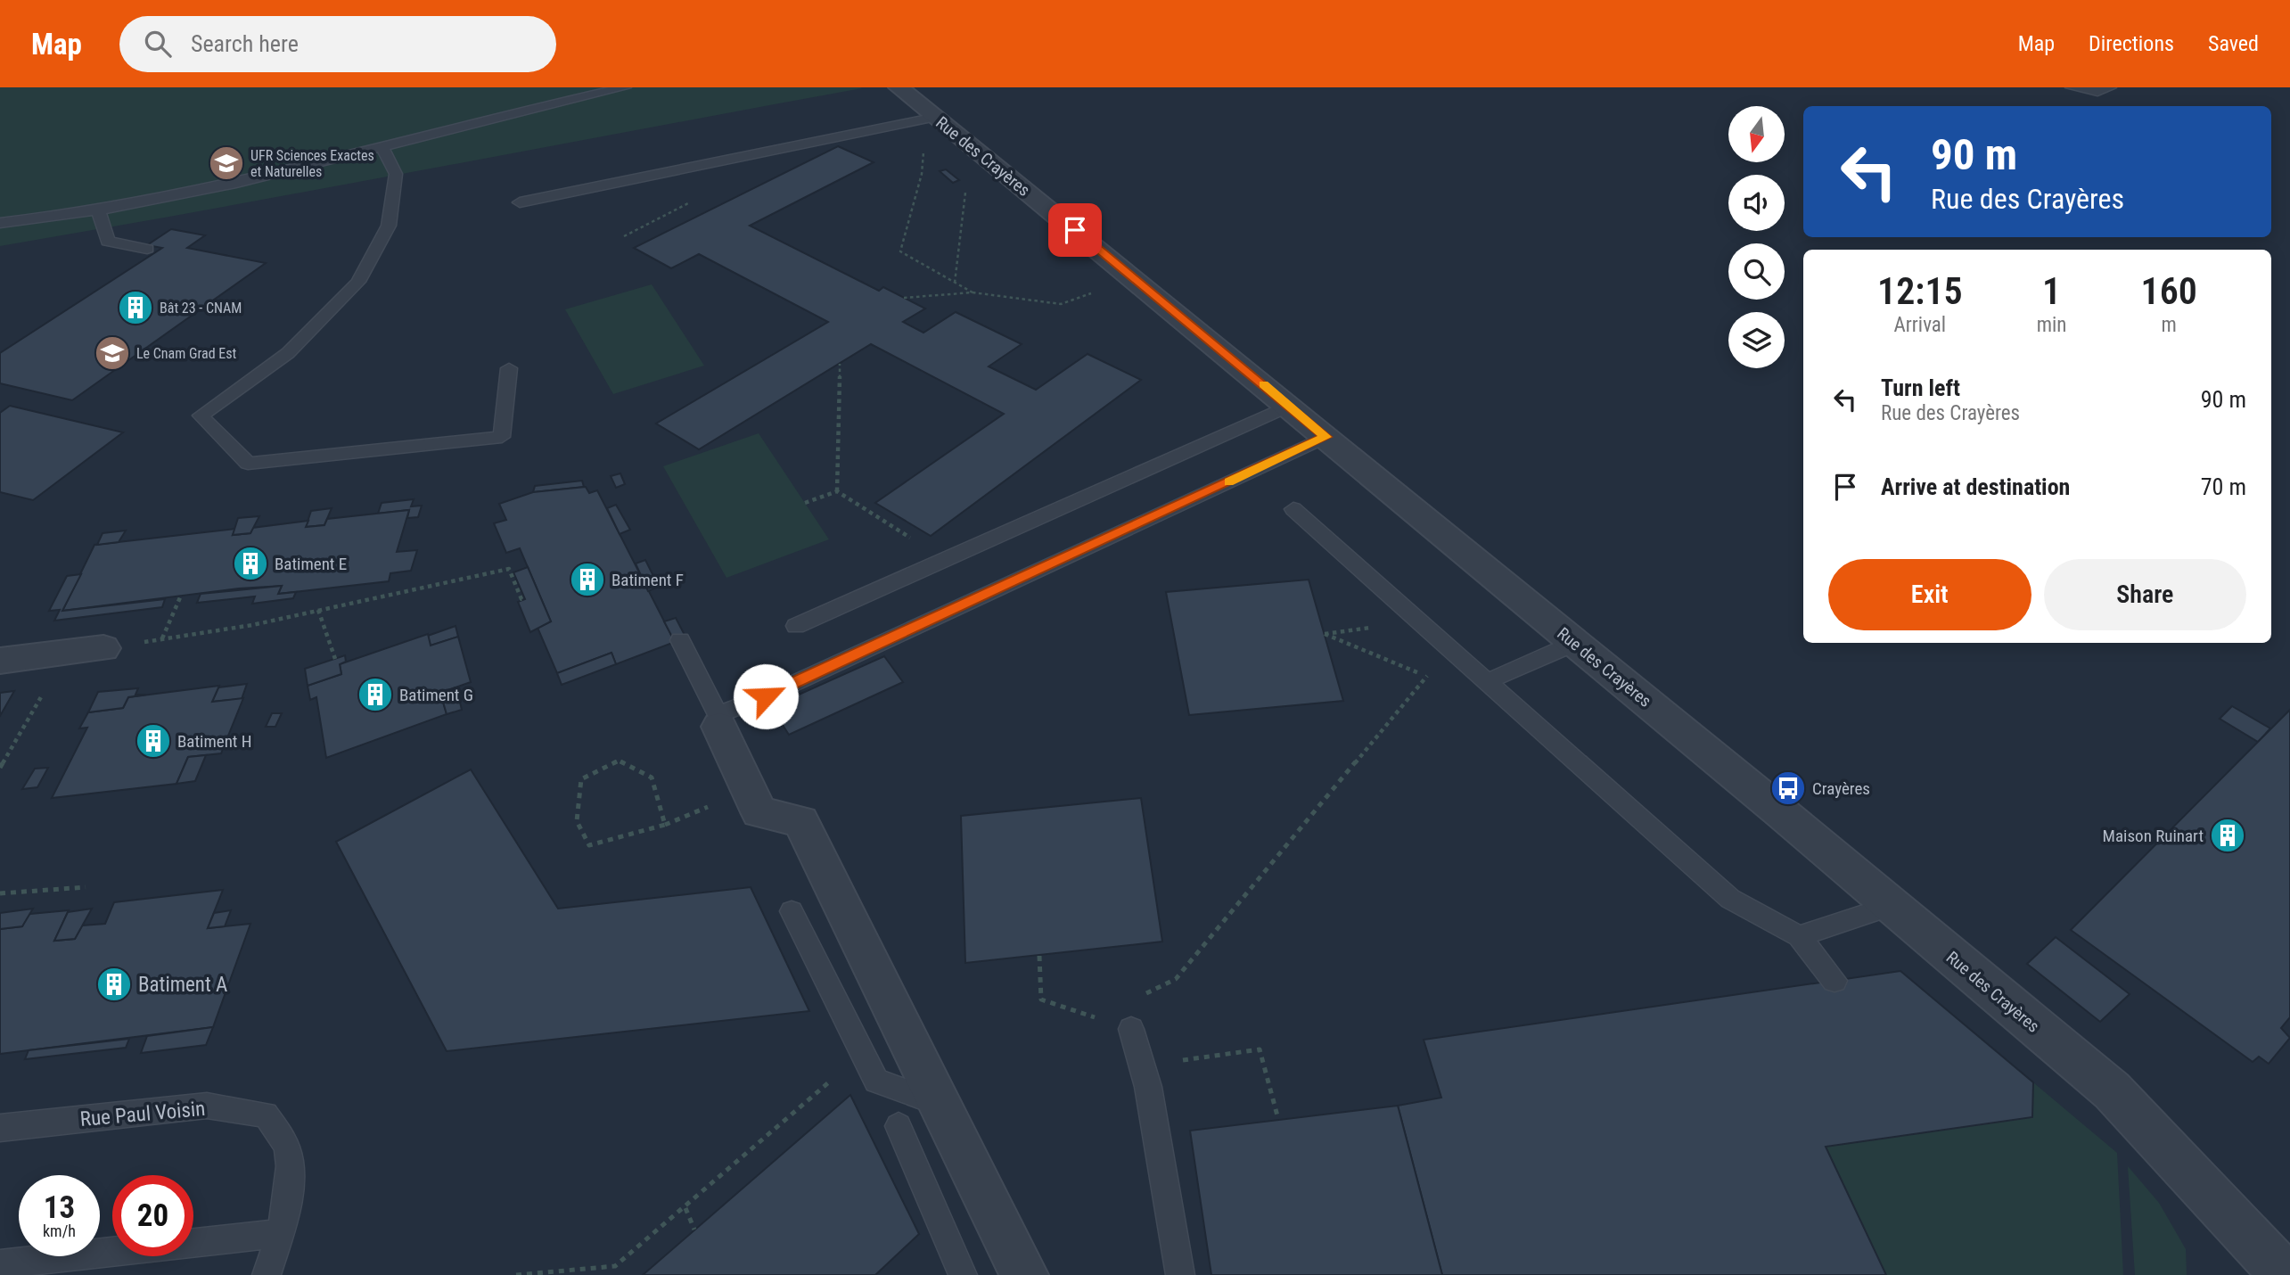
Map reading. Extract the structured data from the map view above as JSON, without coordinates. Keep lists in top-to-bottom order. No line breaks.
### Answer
{"streets":{"street":["Rue des Crayères"],"lane":["Rue Paul Voisin"]},"places":{"school or university":["UFR Sciences Exactes et Naturelles","Le Cnam Grad Est"],"building":["Bât 23 - CNAM","Batiment E","Batiment F","Batiment G","Batiment H","Maison Ruinart","Batiment A"],"bus stop":["Crayères"]},"north":"bottom","page":{"header":"Map","search":"Search here","nav":["Map","Directions","Saved"],"turn":["90 m","Rue des Crayères"],"eta":["12:15","Arrival","1","min","160","m"],"list":[{"name":"Turn left","note":"Rue des Crayères","value":"90 m"},{"name":"Arrive at destination","value":"70 m"}],"buttons":["Exit","Share"],"speed":"13 km/h","limit":"20"}}
